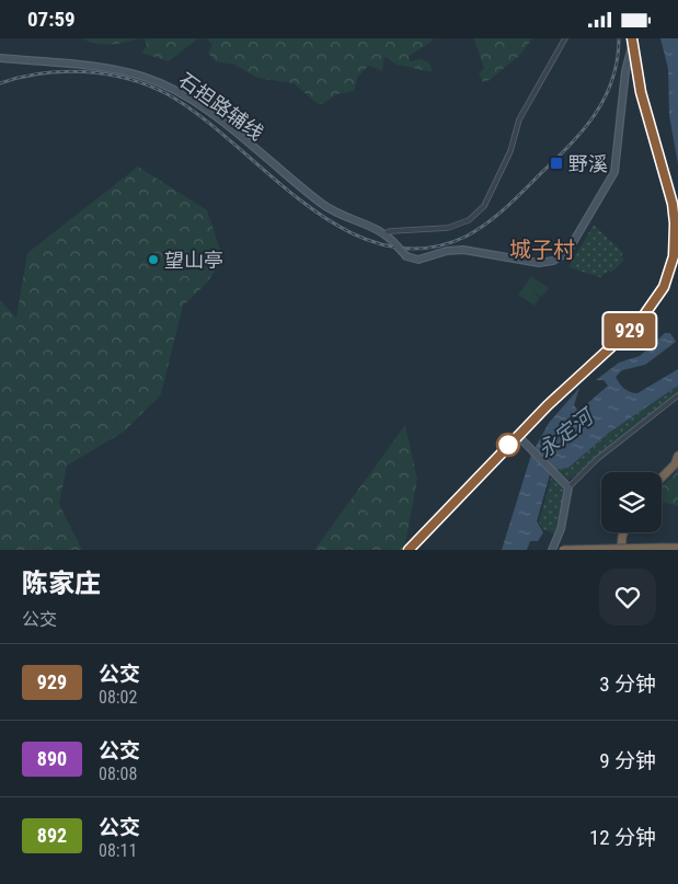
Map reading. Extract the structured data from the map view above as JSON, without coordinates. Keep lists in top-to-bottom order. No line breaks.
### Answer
{"streets":{"main road":["石担路辅线"]},"districts":["城子村"],"water":["永定河"],"places":{"transit":["野溪"],"other":["望山亭"]},"lines":["bus line 929"],"page":{"status":"07:59","on_map":"929","heading":["陈家庄","公交"],"list":[{"mark":"929","name":"公交","note":"08:02","value":"3 分钟"},{"mark":"890","name":"公交","note":"08:08","value":"9 分钟"},{"mark":"892","name":"公交","note":"08:11","value":"12 分钟"}]}}
